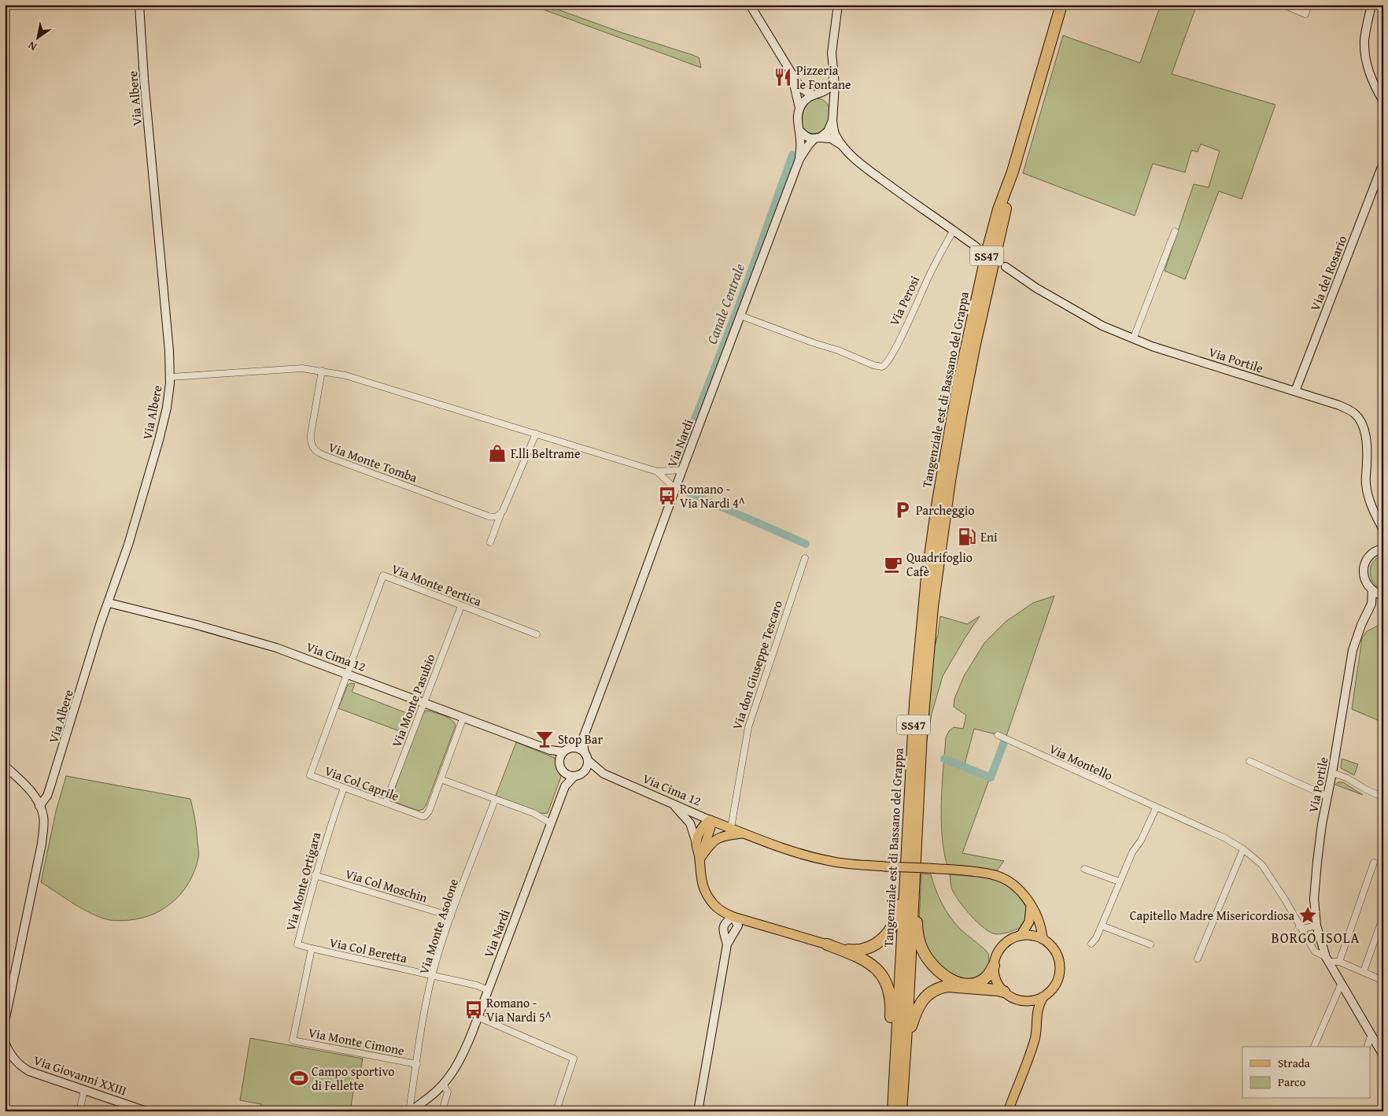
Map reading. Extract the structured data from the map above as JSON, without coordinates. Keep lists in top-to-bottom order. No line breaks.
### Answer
{"streets":{"highway":["SS47","Tangenziale est di Bassano del Grappa"],"main road":["Via Cima 12"],"street":["Via Albere","Via del Rosario","Via Perosi","Via Portile","Via Nardi","Via Monte Tomba","Via Monte Pertica","Via don Giuseppe Tescaro","Via Monte Pasubio","Via Montello","Via Col Caprile","Via Monte Ortigara","Via Col Moschin","Via Monte Asolone","Via Col Beretta","Via Monte Cimone","Via Giovanni XXIII"]},"crossings":[["Via Albere","Via Cima 12"],["SS47","Tangenziale est di Bassano del Grappa"],["SS47","Via Cima 12"],["Via del Rosario","Via Portile"],["Via Perosi","Via Nardi"],["Via Portile","Via Montello"],["Via Nardi","Via Col Beretta"],["Via Monte Pertica","Via Cima 12"],["Via Monte Pertica","Via Monte Pasubio"],["Via Monte Pertica","Via Col Caprile"],["Via Cima 12","Via don Giuseppe Tescaro"],["Via Cima 12","Via Monte Pasubio"],["Via Cima 12","Via Col Caprile"],["Via Monte Pasubio","Via Col Caprile"],["Via Col Caprile","Via Monte Ortigara"],["Via Monte Ortigara","Via Col Moschin"],["Via Monte Ortigara","Via Col Beretta"],["Via Monte Ortigara","Via Monte Cimone"],["Via Col Moschin","Via Monte Asolone"],["Via Monte Asolone","Via Col Beretta"],["Via Monte Asolone","Via Monte Cimone"],["Via Col Beretta","Via Monte Cimone"]],"districts":["BORGO ISOLA"],"water":["Canale Centrale"],"places":{"restaurant":["Pizzeria le Fontane"],"shop":["F.lli Beltrame"],"bus stop":["Romano - Via Nardi 4^","Romano - Via Nardi 5^"],"parking":["Parcheggio"],"fuel station":["Eni"],"cafe":["Quadrifoglio Cafè"],"bar":["Stop Bar"],"place":["Capitello Madre Misericordiosa"],"sports":["Campo sportivo di Fellette"]},"legend":["Strada","Parco"],"north":"bottom left"}
